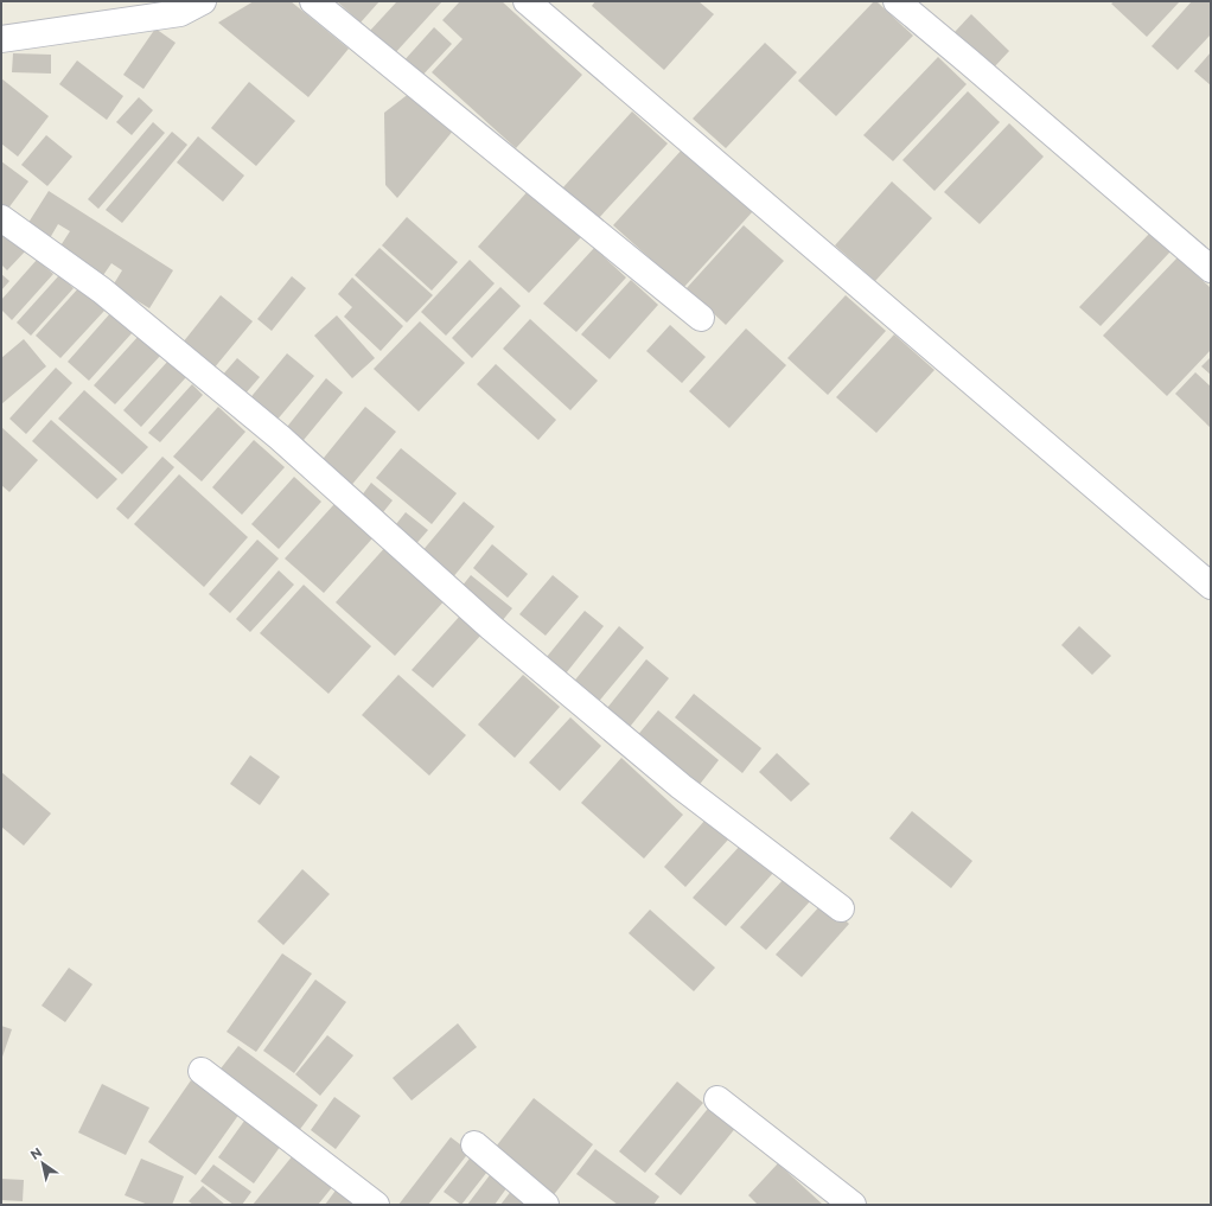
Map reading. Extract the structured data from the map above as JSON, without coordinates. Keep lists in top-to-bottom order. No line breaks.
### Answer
{"north":"top left"}
